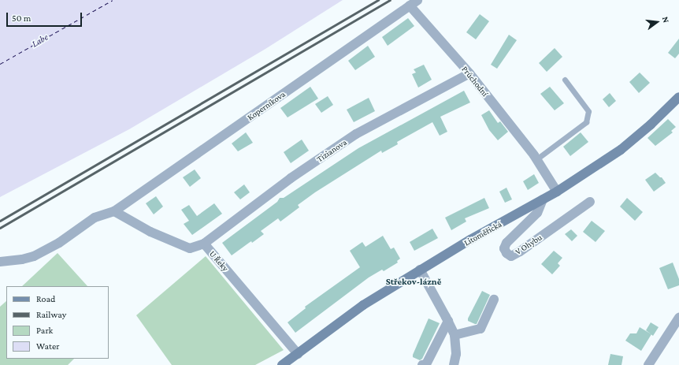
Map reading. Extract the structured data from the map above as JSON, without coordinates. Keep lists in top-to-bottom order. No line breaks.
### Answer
{"streets":{"main road":["Litoměřická"],"street":["Průchodní","Koperníkova","Tizianova","V Ohybu","U Řeky"]},"crossings":[["Průchodní","Koperníkova"],["Průchodní","Tizianova"],["Průchodní","Litoměřická"],["Koperníkova","U Řeky"],["Tizianova","U Řeky"],["Litoměřická","V Ohybu"],["Litoměřická","U Řeky"]],"districts":["Střekov-lázně"],"water":["Labe"],"legend":["Road","Railway","Park","Water"],"scale_bar":"50 m","north":"right"}
